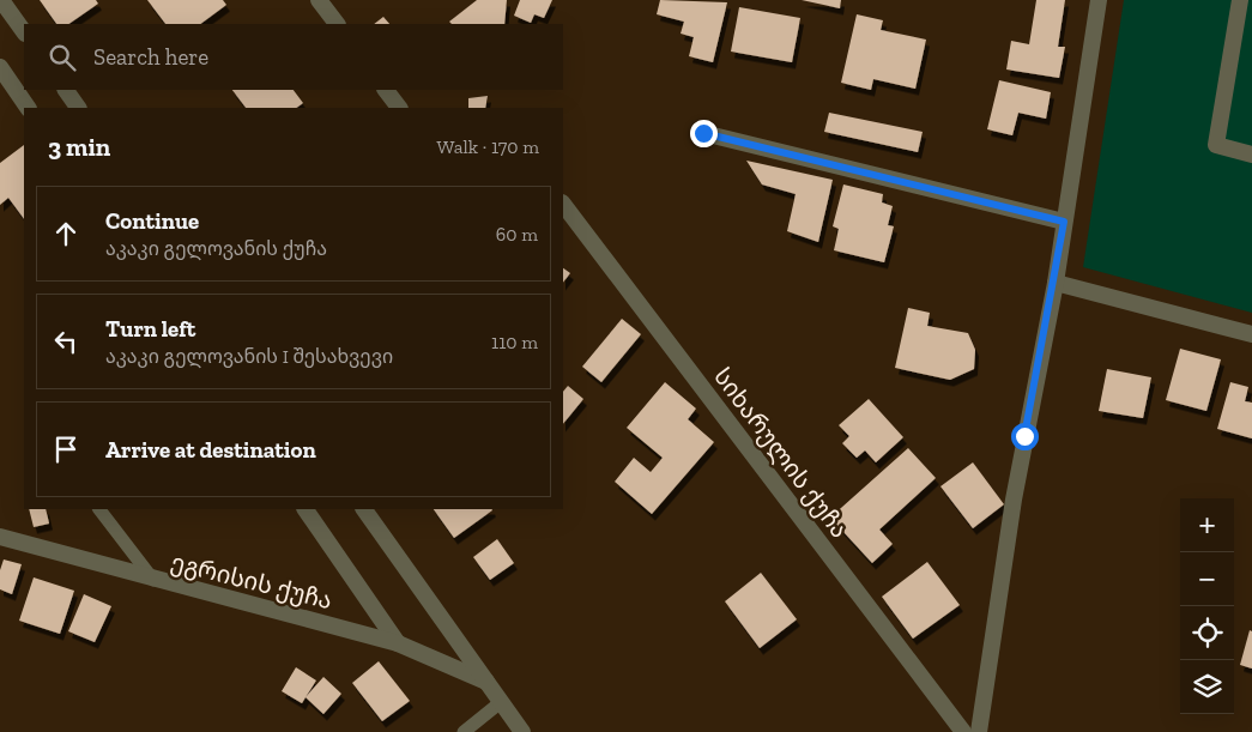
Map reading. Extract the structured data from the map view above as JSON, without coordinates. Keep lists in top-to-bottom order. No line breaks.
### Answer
{"streets":{"street":["სიხარულის ქუჩა","ეგრისის ქუჩა"]},"page":{"search":"Search here","heading":["3 min","Walk · 170 m"],"list":[["Continue","აკაკი გელოვანის ქუჩა","60 m"],["Turn left","აკაკი გელოვანის I შესახვევი","110 m"],"Arrive at destination"],"map_buttons":["+","−"]}}
